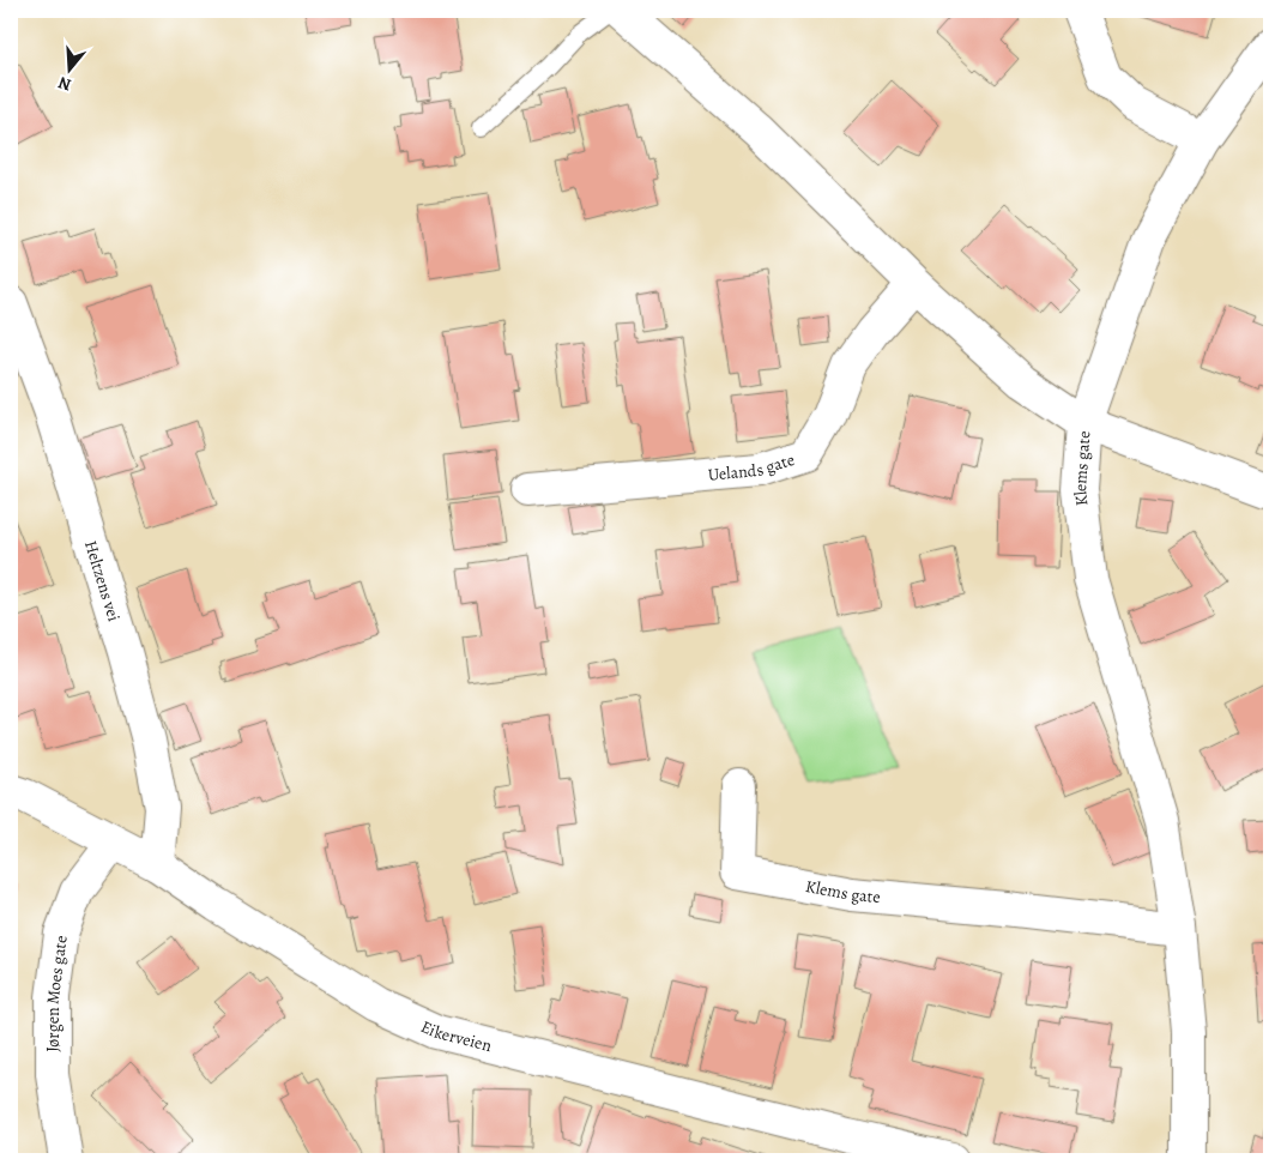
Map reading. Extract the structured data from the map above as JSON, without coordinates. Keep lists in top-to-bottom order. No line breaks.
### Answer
{"streets":{"street":["Uelands gate","Klems gate","Heltzens vei","Jørgen Moes gate","Eikerveien"]},"crossings":[["Heltzens vei","Eikerveien"],["Jørgen Moes gate","Eikerveien"]],"north":"bottom"}
